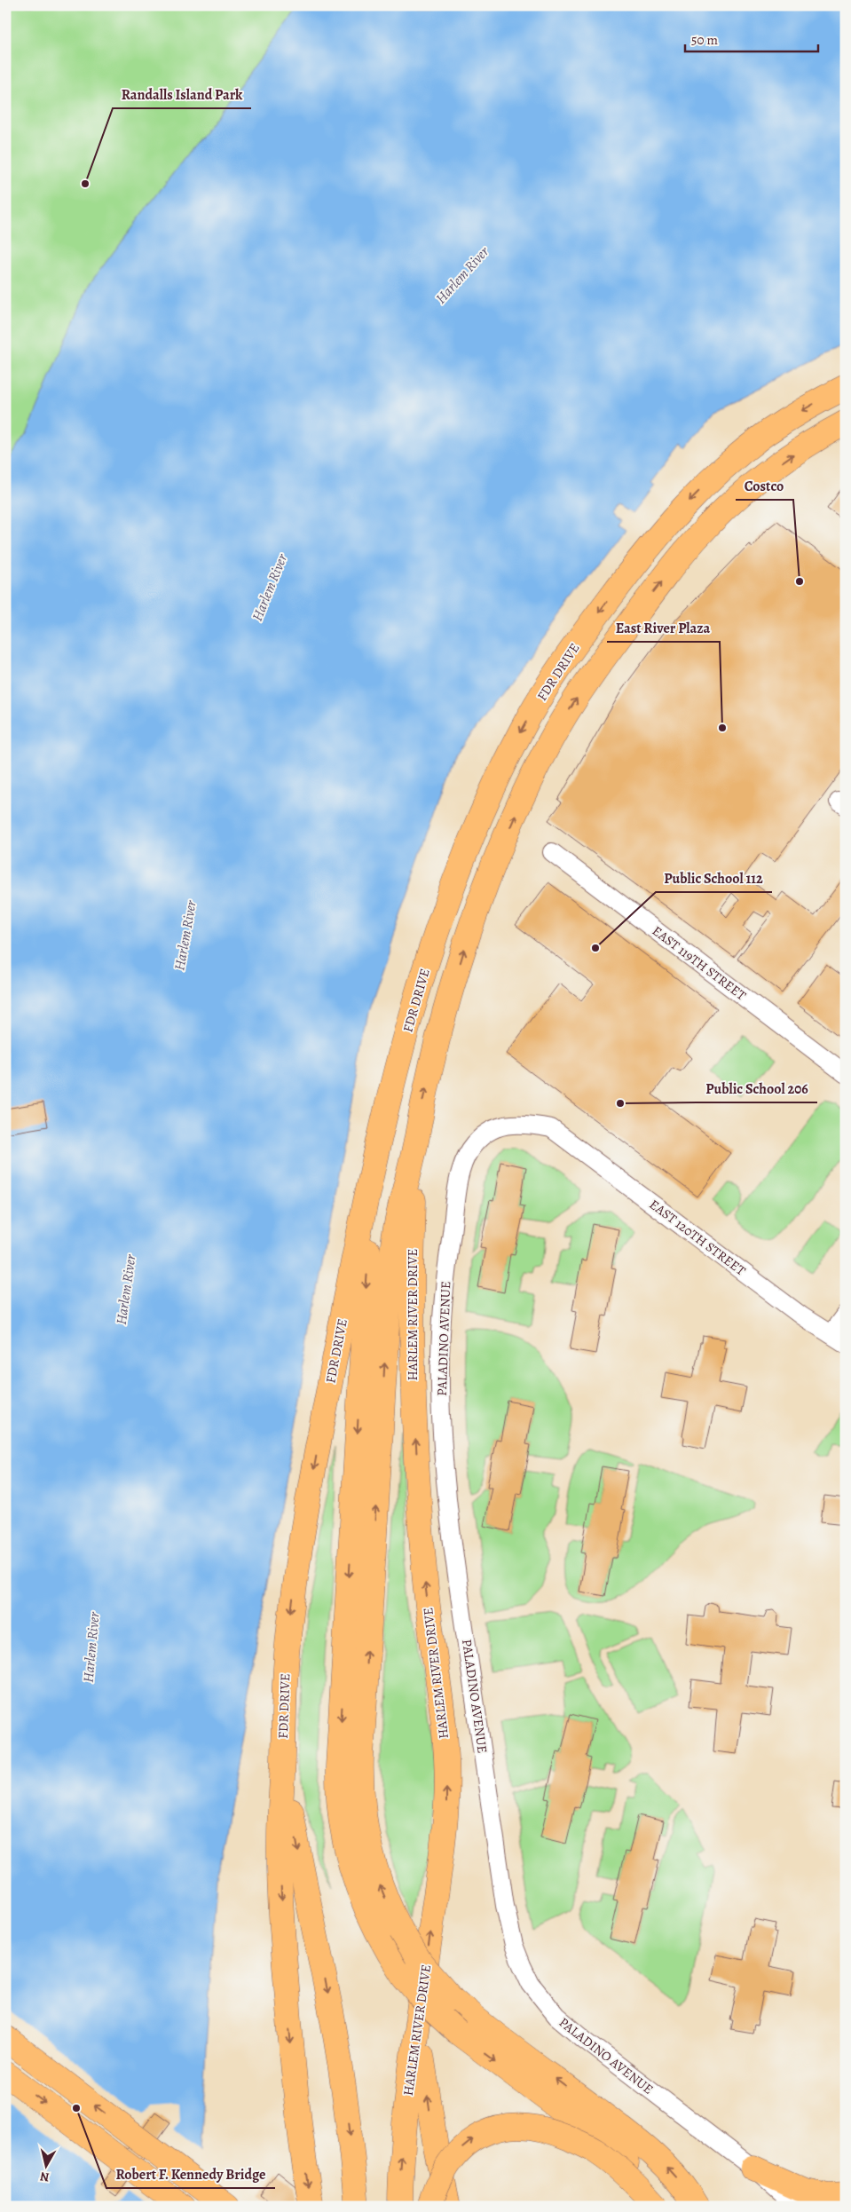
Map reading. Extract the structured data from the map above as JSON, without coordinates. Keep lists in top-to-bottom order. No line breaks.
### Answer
{"streets":{"main road":["FDR DRIVE","HARLEM RIVER DRIVE"],"street":["EAST 119TH STREET","EAST 120TH STREET","PALADINO AVENUE"]},"crossings":[["EAST 120TH STREET","PALADINO AVENUE"]],"water":["Harlem River"],"places":["Randalls Island Park","Costco","East River Plaza","Public School 112","Public School 206","Robert F. Kennedy Bridge"],"scale_bar":"50 m","north":"bottom"}
